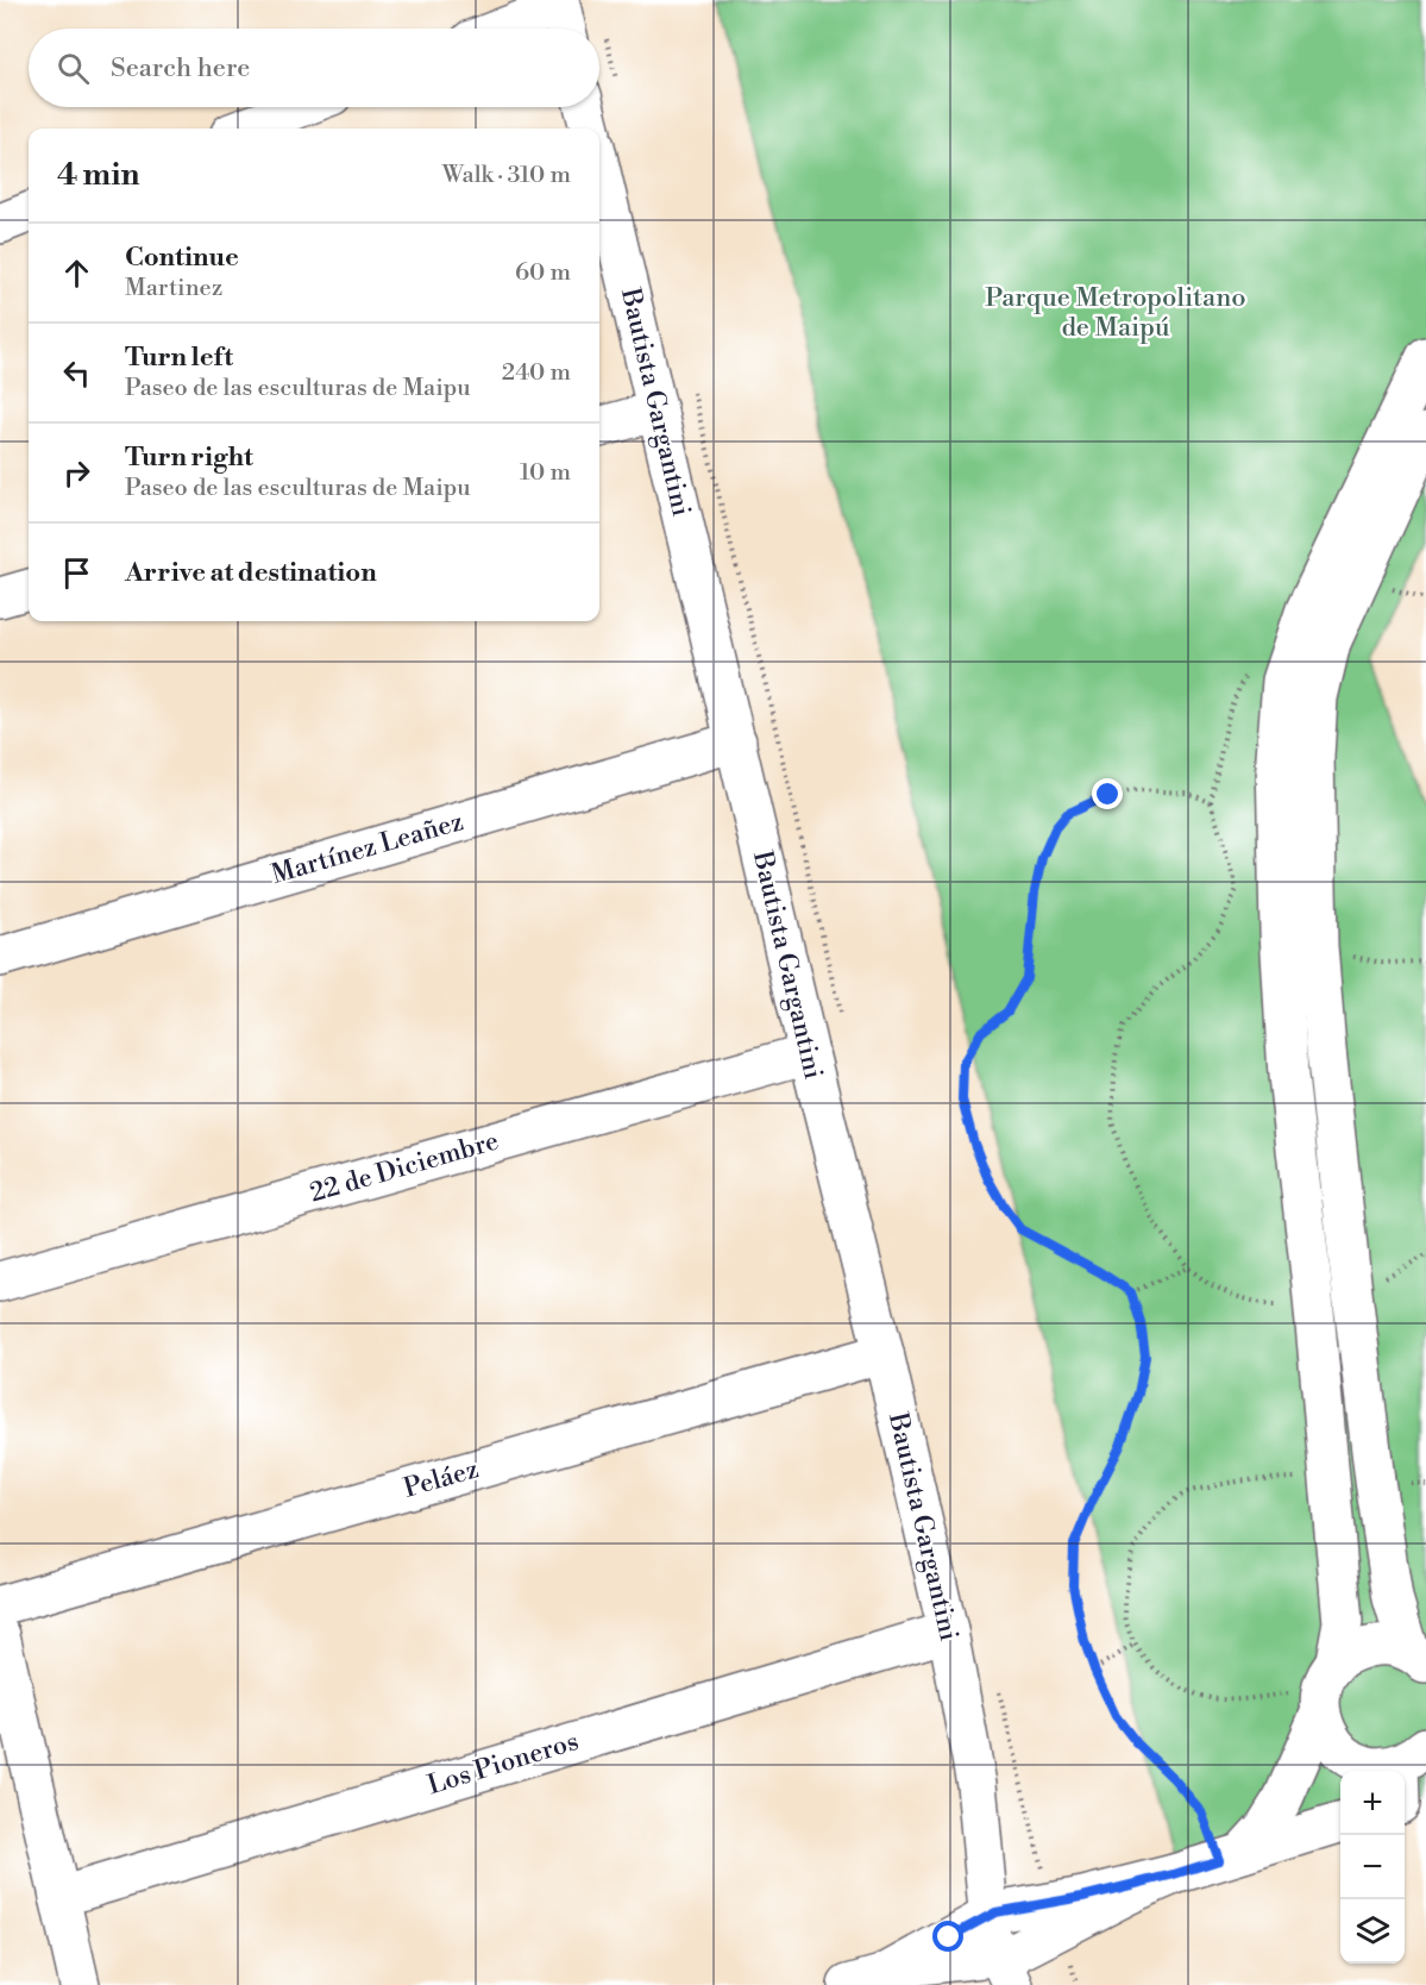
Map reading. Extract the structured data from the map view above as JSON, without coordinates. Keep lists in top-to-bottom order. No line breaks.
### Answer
{"streets":{"street":["Bautista Gargantini","Martínez Leañez","22 de Diciembre","Peláez","Los Pioneros"]},"crossings":[["Bautista Gargantini","Martínez Leañez"],["Bautista Gargantini","22 de Diciembre"],["Bautista Gargantini","Peláez"],["Bautista Gargantini","Los Pioneros"]],"parks":["Parque Metropolitano de Maipú"],"page":{"search":"Search here","heading":["4 min","Walk · 310 m"],"list":[["Continue","Martinez","60 m"],["Turn left","Paseo de las esculturas de Maipu","240 m"],["Turn right","Paseo de las esculturas de Maipu","10 m"],"Arrive at destination"],"map_buttons":["+","−"]}}
